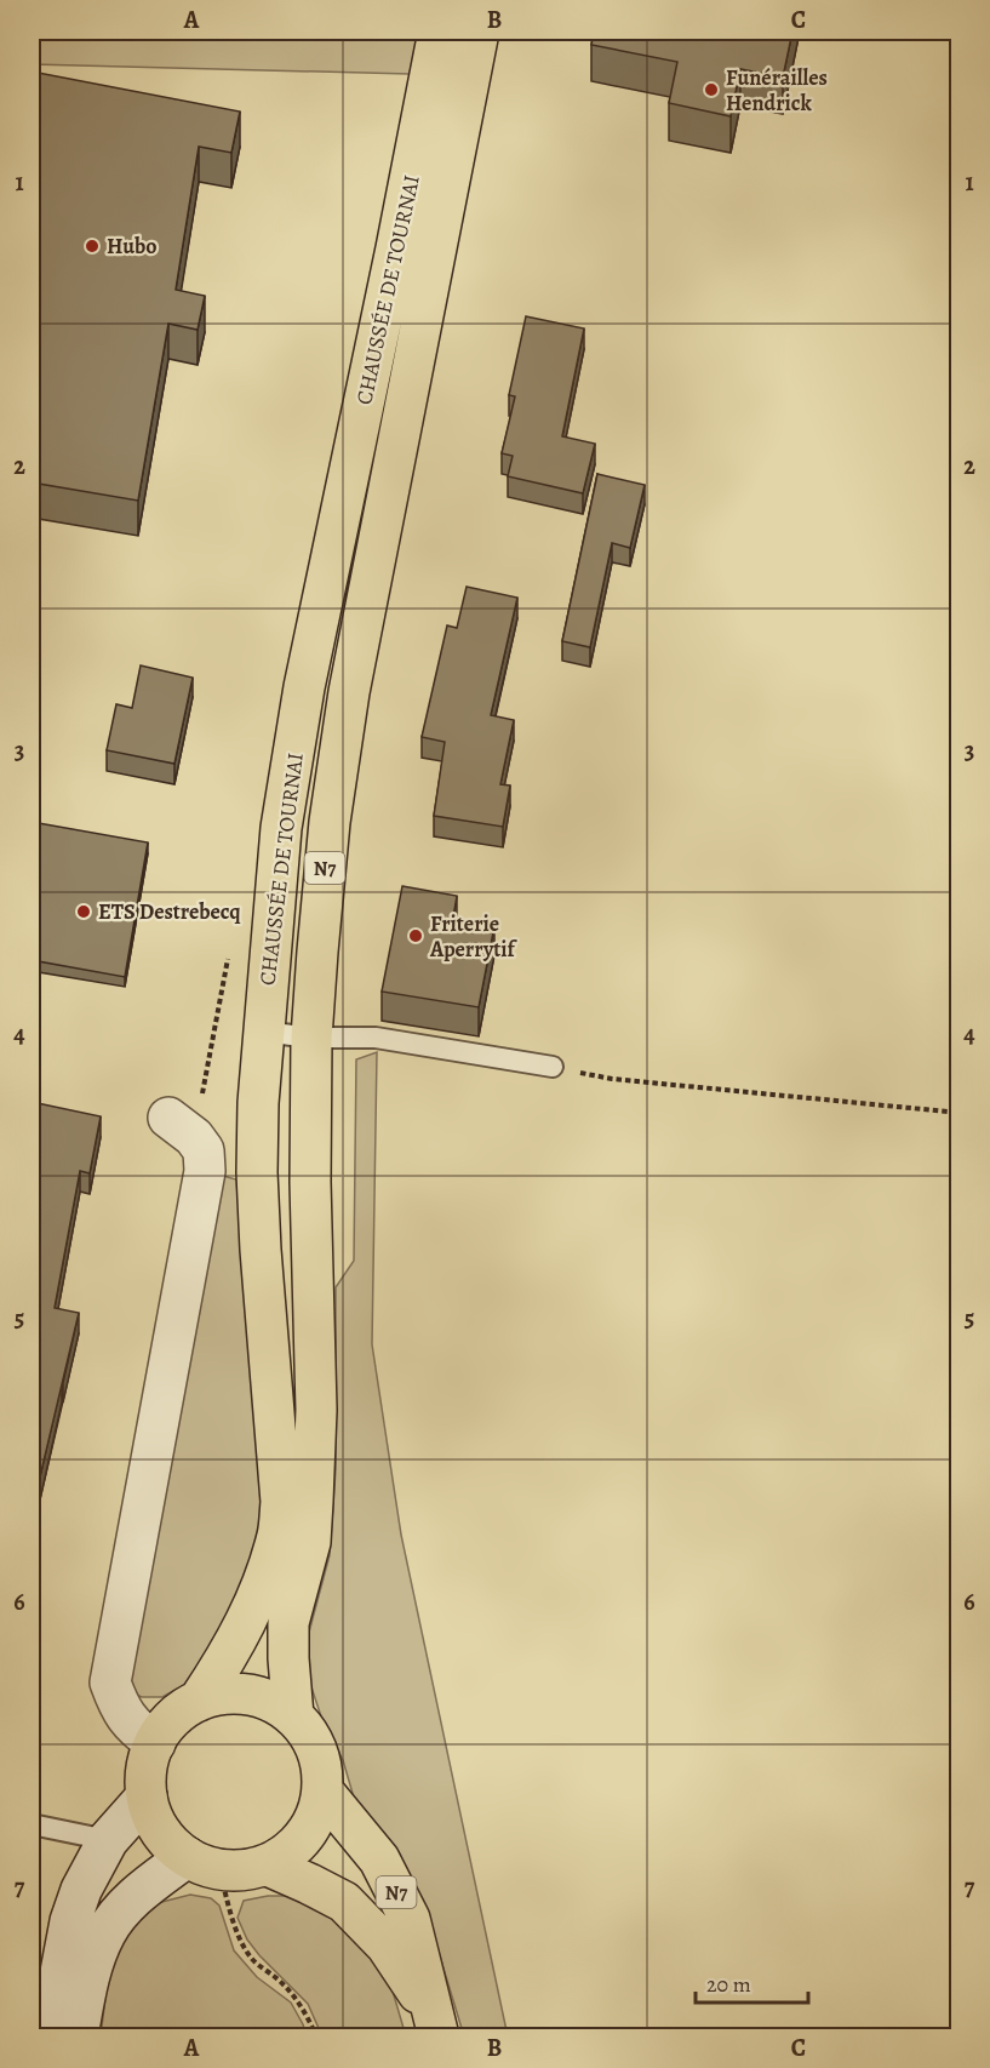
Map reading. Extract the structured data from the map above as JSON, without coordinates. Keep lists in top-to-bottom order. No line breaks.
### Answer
{"streets":{"main road":["CHAUSSÉE DE TOURNAI","N7"]},"crossings":[["CHAUSSÉE DE TOURNAI","N7"]],"places":["Funérailles Hendrick","Hubo","ETS Destrebecq","Friterie Aperrytif"],"scale_bar":"20 m","grid":{"columns":["A","B","C"],"rows":["1","2","3","4","5","6","7"]}}
